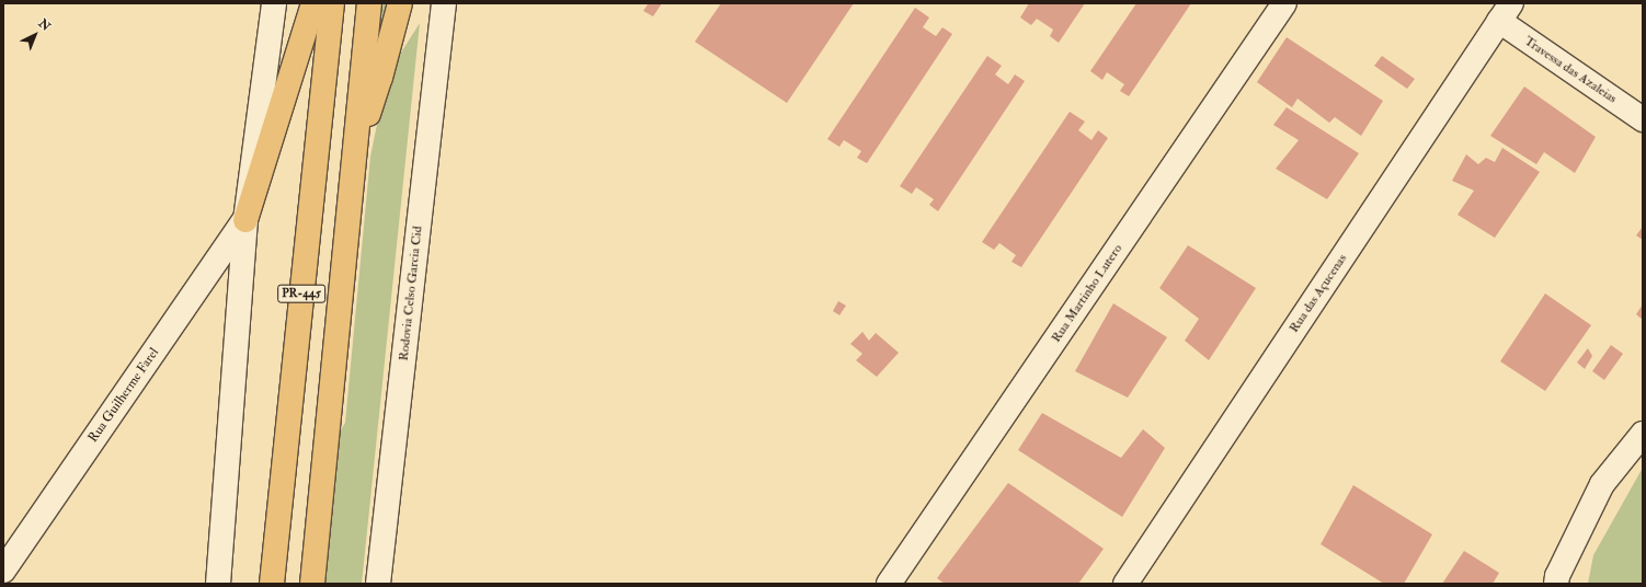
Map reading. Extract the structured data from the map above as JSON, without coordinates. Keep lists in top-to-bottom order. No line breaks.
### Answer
{"streets":{"highway":["PR-445"],"street":["Travessa das Azaleias","Rodovia Celso Garcia Cid","Rua Martinho Lutero","Rua das Açucenas","Rua Guilherme Farel"]},"crossings":[["Travessa das Azaleias","Rua das Açucenas"]],"north":"top right"}
